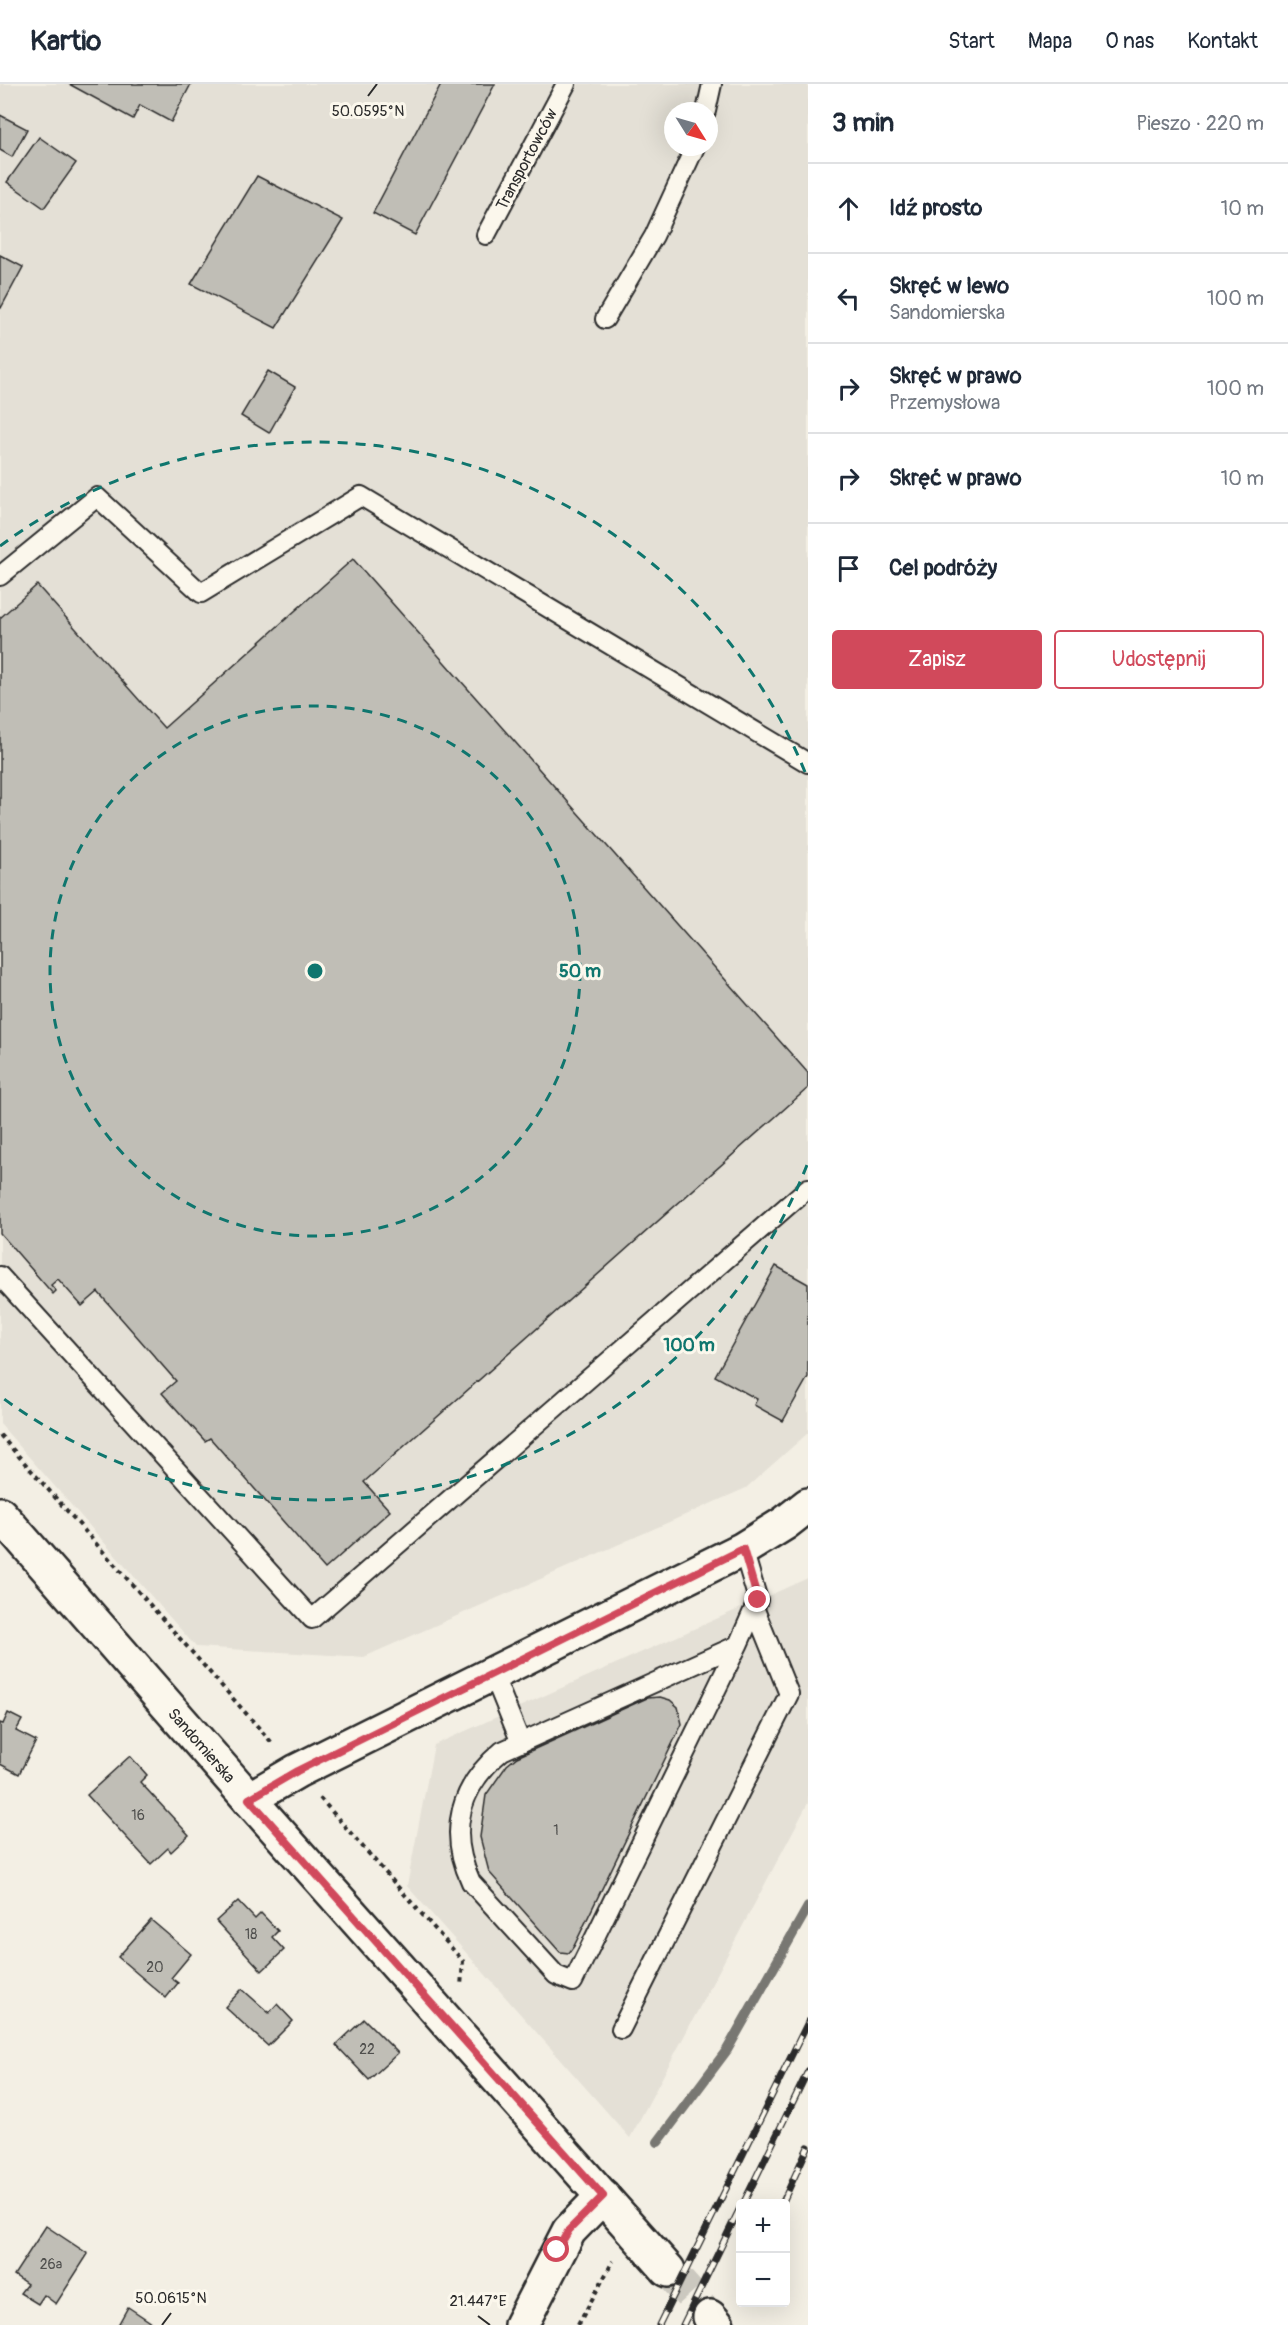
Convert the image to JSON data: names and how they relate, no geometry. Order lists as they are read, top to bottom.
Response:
{
  "streets": {
    "street": ["Sandomierska"],
    "lane": ["Transportowców"]
  },
  "house_numbers": [
    "16",
    "1",
    "18",
    "20",
    "22",
    "26a"
  ],
  "north": "bottom right",
  "page": {
    "header": "Kartio",
    "nav": [
      "Start",
      "Mapa",
      "O nas",
      "Kontakt"
    ],
    "heading": ["3 min", "Pieszo · 220 m"],
    "list": [
      ["Idź prosto", "10 m"],
      ["Skręć w lewo", "Sandomierska", "100 m"],
      ["Skręć w prawo", "Przemysłowa", "100 m"],
      ["Skręć w prawo", "10 m"],
      "Cel podróży"
    ],
    "buttons": ["Zapisz", "Udostępnij"],
    "map_buttons": ["+", "−"]
  },
  "coordinates": ["50.0595°N", "50.0615°N", "21.447°E"],
  "rings": ["50 m", "100 m"]
}
